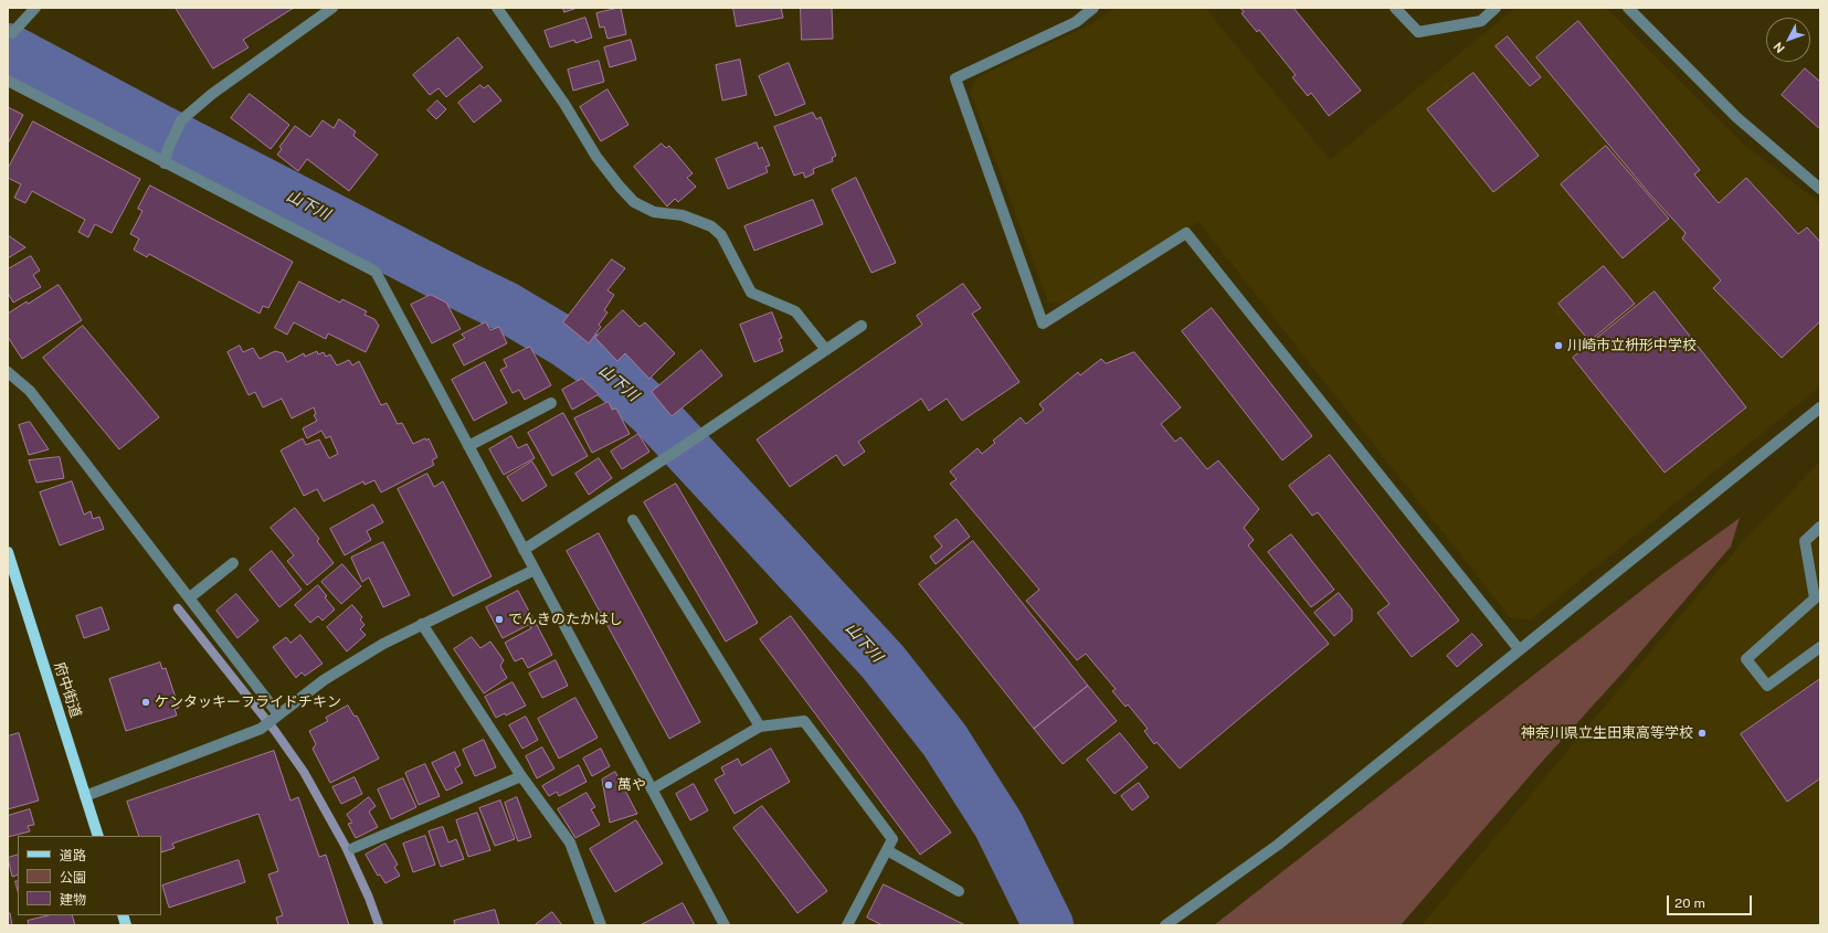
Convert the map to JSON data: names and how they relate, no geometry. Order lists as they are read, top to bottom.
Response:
{
  "streets": {
    "main road": ["府中街道"]
  },
  "water": ["山下川"],
  "places": [
    "川崎市立枡形中学校",
    "でんきのたかはし",
    "ケンタッキーフライドチキン",
    "神奈川県立生田東高等学校",
    "萬や"
  ],
  "legend": ["道路", "公園", "建物"],
  "scale_bar": "20 m",
  "north": "bottom left"
}
